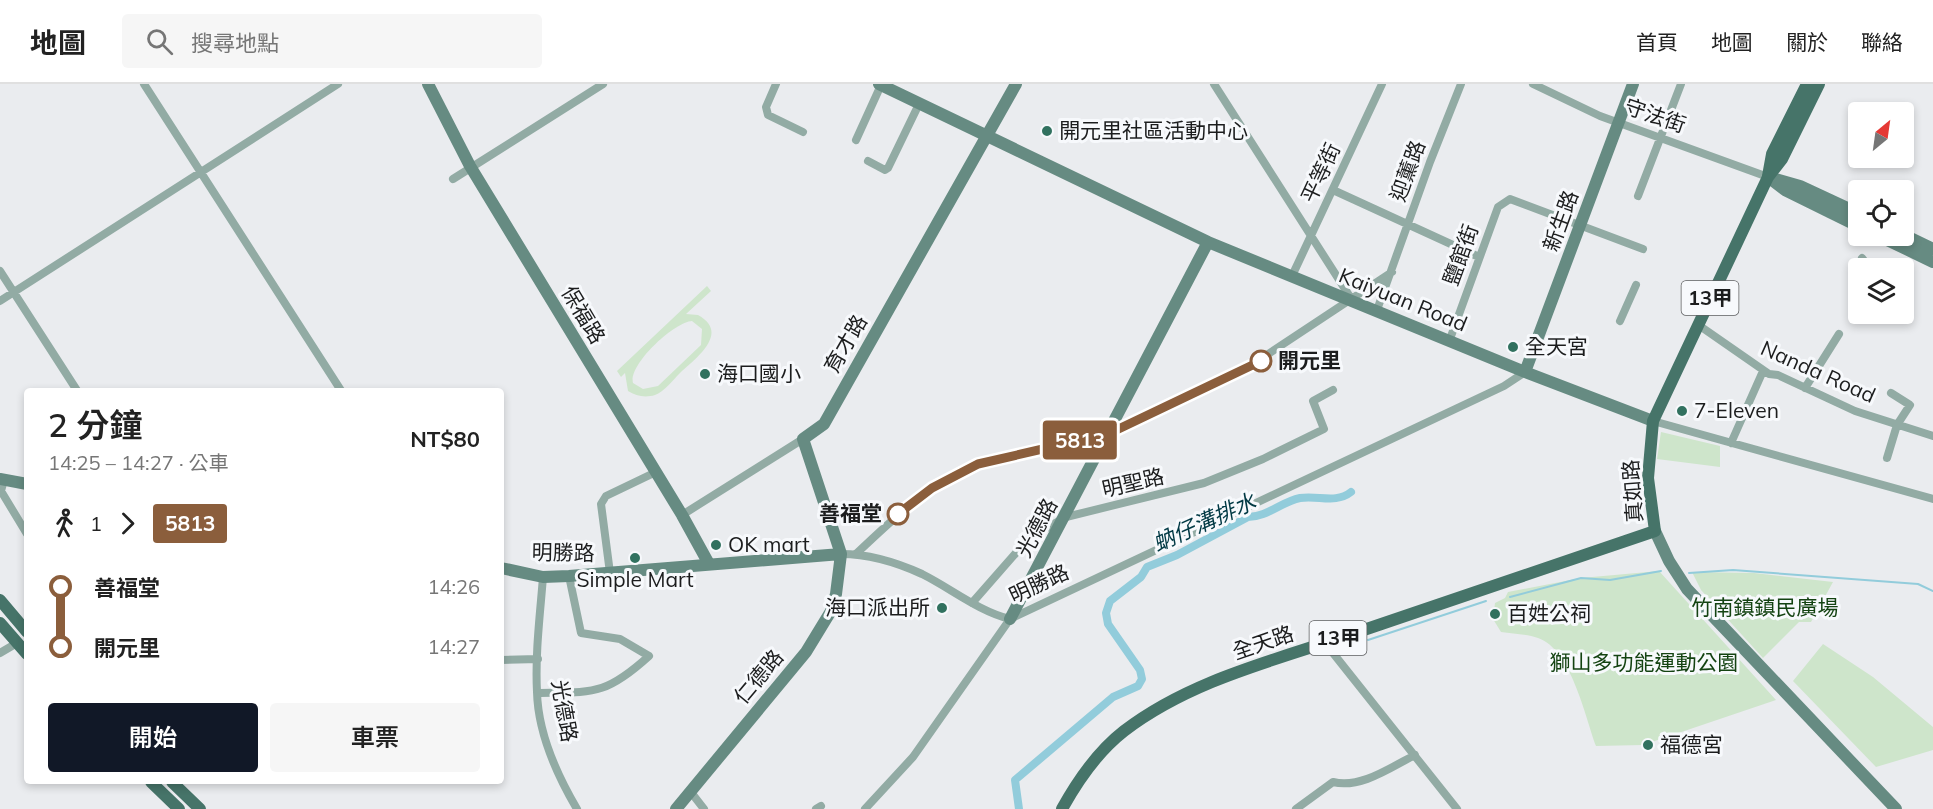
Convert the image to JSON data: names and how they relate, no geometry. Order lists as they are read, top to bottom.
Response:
{
  "streets": {
    "main road": ["13甲", "真如路", "全天路"],
    "street": [
      "守法街",
      "迎薰路",
      "平等街",
      "新生路",
      "鹽館街",
      "Kaiyuan Road",
      "保福路",
      "育才路",
      "Nanda Road",
      "明聖路",
      "光德路",
      "明勝路",
      "仁德路"
    ]
  },
  "crossings": [
    ["守法街", "新生路"],
    ["守法街", "13甲"],
    ["守法街", "真如路"],
    ["迎薰路", "Kaiyuan Road"],
    ["平等街", "Kaiyuan Road"],
    ["新生路", "鹽館街"],
    ["新生路", "Kaiyuan Road"],
    ["新生路", "明勝路"],
    ["鹽館街", "Kaiyuan Road"],
    ["13甲", "真如路"],
    ["Kaiyuan Road", "育才路"],
    ["Kaiyuan Road", "真如路"],
    ["Kaiyuan Road", "光德路"],
    ["Kaiyuan Road", "明勝路"],
    ["保福路", "育才路"],
    ["保福路", "明勝路"],
    ["Nanda Road", "真如路"],
    ["明聖路", "光德路"],
    ["明聖路", "明勝路"],
    ["真如路", "全天路"],
    ["光德路", "明勝路"],
    ["明勝路", "仁德路"]
  ],
  "water": ["蚋仔溝排水"],
  "parks": ["竹南鎮鎮民廣場", "獅山多功能運動公園"],
  "places": [
    "開元里社區活動中心",
    "全天宮",
    "開元里",
    "海口國小",
    "7-Eleven",
    "善福堂",
    "OK mart",
    "Simple Mart",
    "海口派出所",
    "百姓公祠",
    "福德宮"
  ],
  "lines": ["bus line 5813"],
  "north": "top right",
  "page": {
    "header": "地圖",
    "search": "搜尋地點",
    "nav": [
      "首頁",
      "地圖",
      "關於",
      "聯絡"
    ],
    "on_map": "5813",
    "heading": ["2 分鐘", "14:25 – 14:27 · 公車", "NT$80"],
    "legs": ["1", "5813"],
    "list": [
      {
        "name": "善福堂",
        "value": "14:26"
      },
      {
        "name": "開元里",
        "value": "14:27"
      }
    ],
    "buttons": ["開始", "車票"]
  }
}
